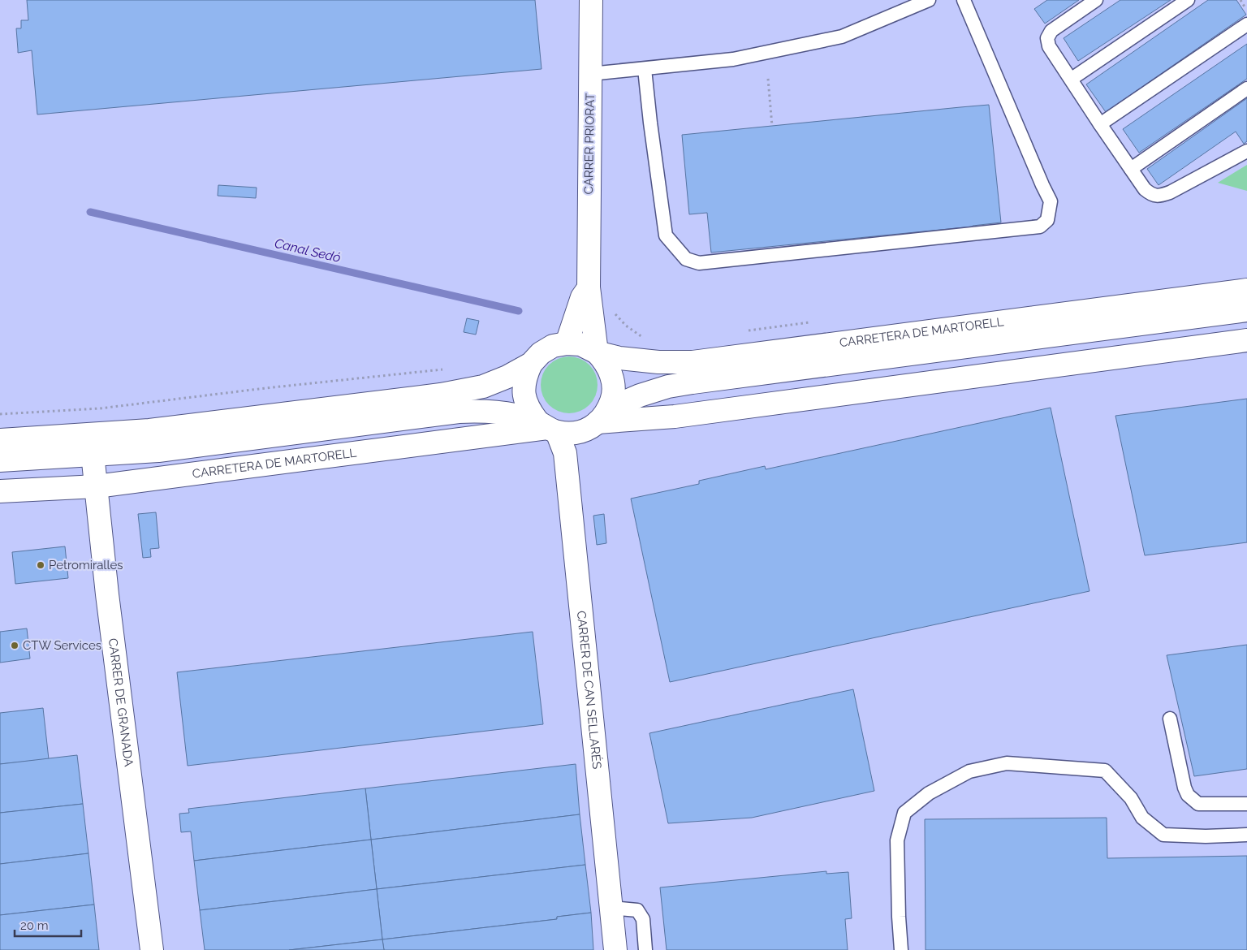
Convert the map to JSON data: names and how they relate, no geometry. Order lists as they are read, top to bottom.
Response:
{
  "streets": {
    "street": [
      "CARRER PRIORAT",
      "CARRETERA DE MARTORELL",
      "CARRER DE CAN SELLARÉS",
      "CARRER DE GRANADA"
    ]
  },
  "crossings": [
    ["CARRER PRIORAT", "CARRETERA DE MARTORELL"],
    ["CARRER PRIORAT", "CARRER DE CAN SELLARÉS"],
    ["CARRETERA DE MARTORELL", "CARRER DE CAN SELLARÉS"],
    ["CARRETERA DE MARTORELL", "CARRER DE GRANADA"]
  ],
  "water": ["Canal Sedó"],
  "places": ["Petromiralles", "CTW Services"],
  "scale_bar": "20 m"
}
